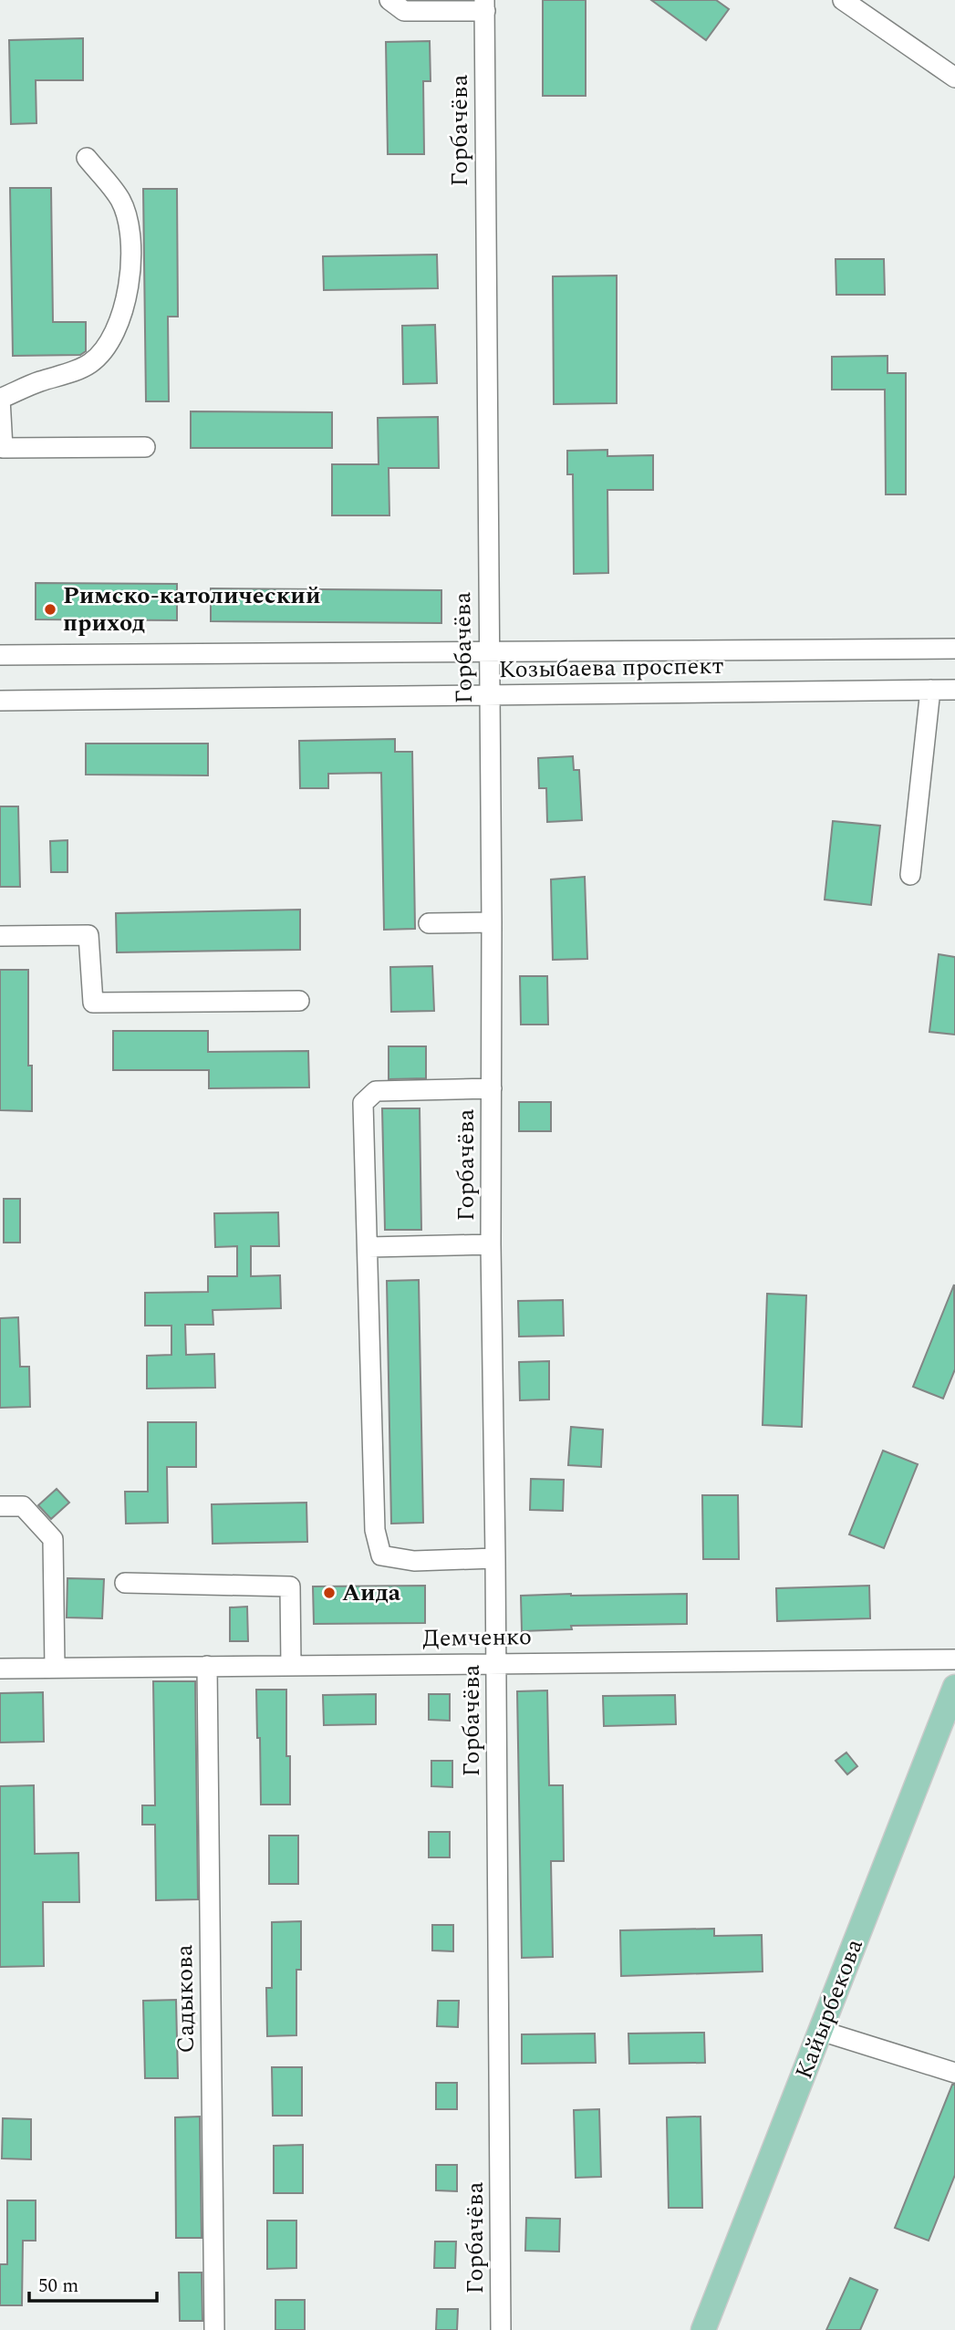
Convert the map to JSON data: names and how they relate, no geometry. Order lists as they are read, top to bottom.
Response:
{
  "streets": {
    "main road": ["Кайырбекова"],
    "street": [
      "Горбачёва",
      "Козыбаева проспект",
      "Демченко",
      "Садыкова"
    ]
  },
  "crossings": [
    ["Горбачёва", "Козыбаева проспект"],
    ["Горбачёва", "Демченко"],
    ["Демченко", "Садыкова"]
  ],
  "places": ["Римско-католический приход", "Аида"],
  "scale_bar": "50 m"
}
